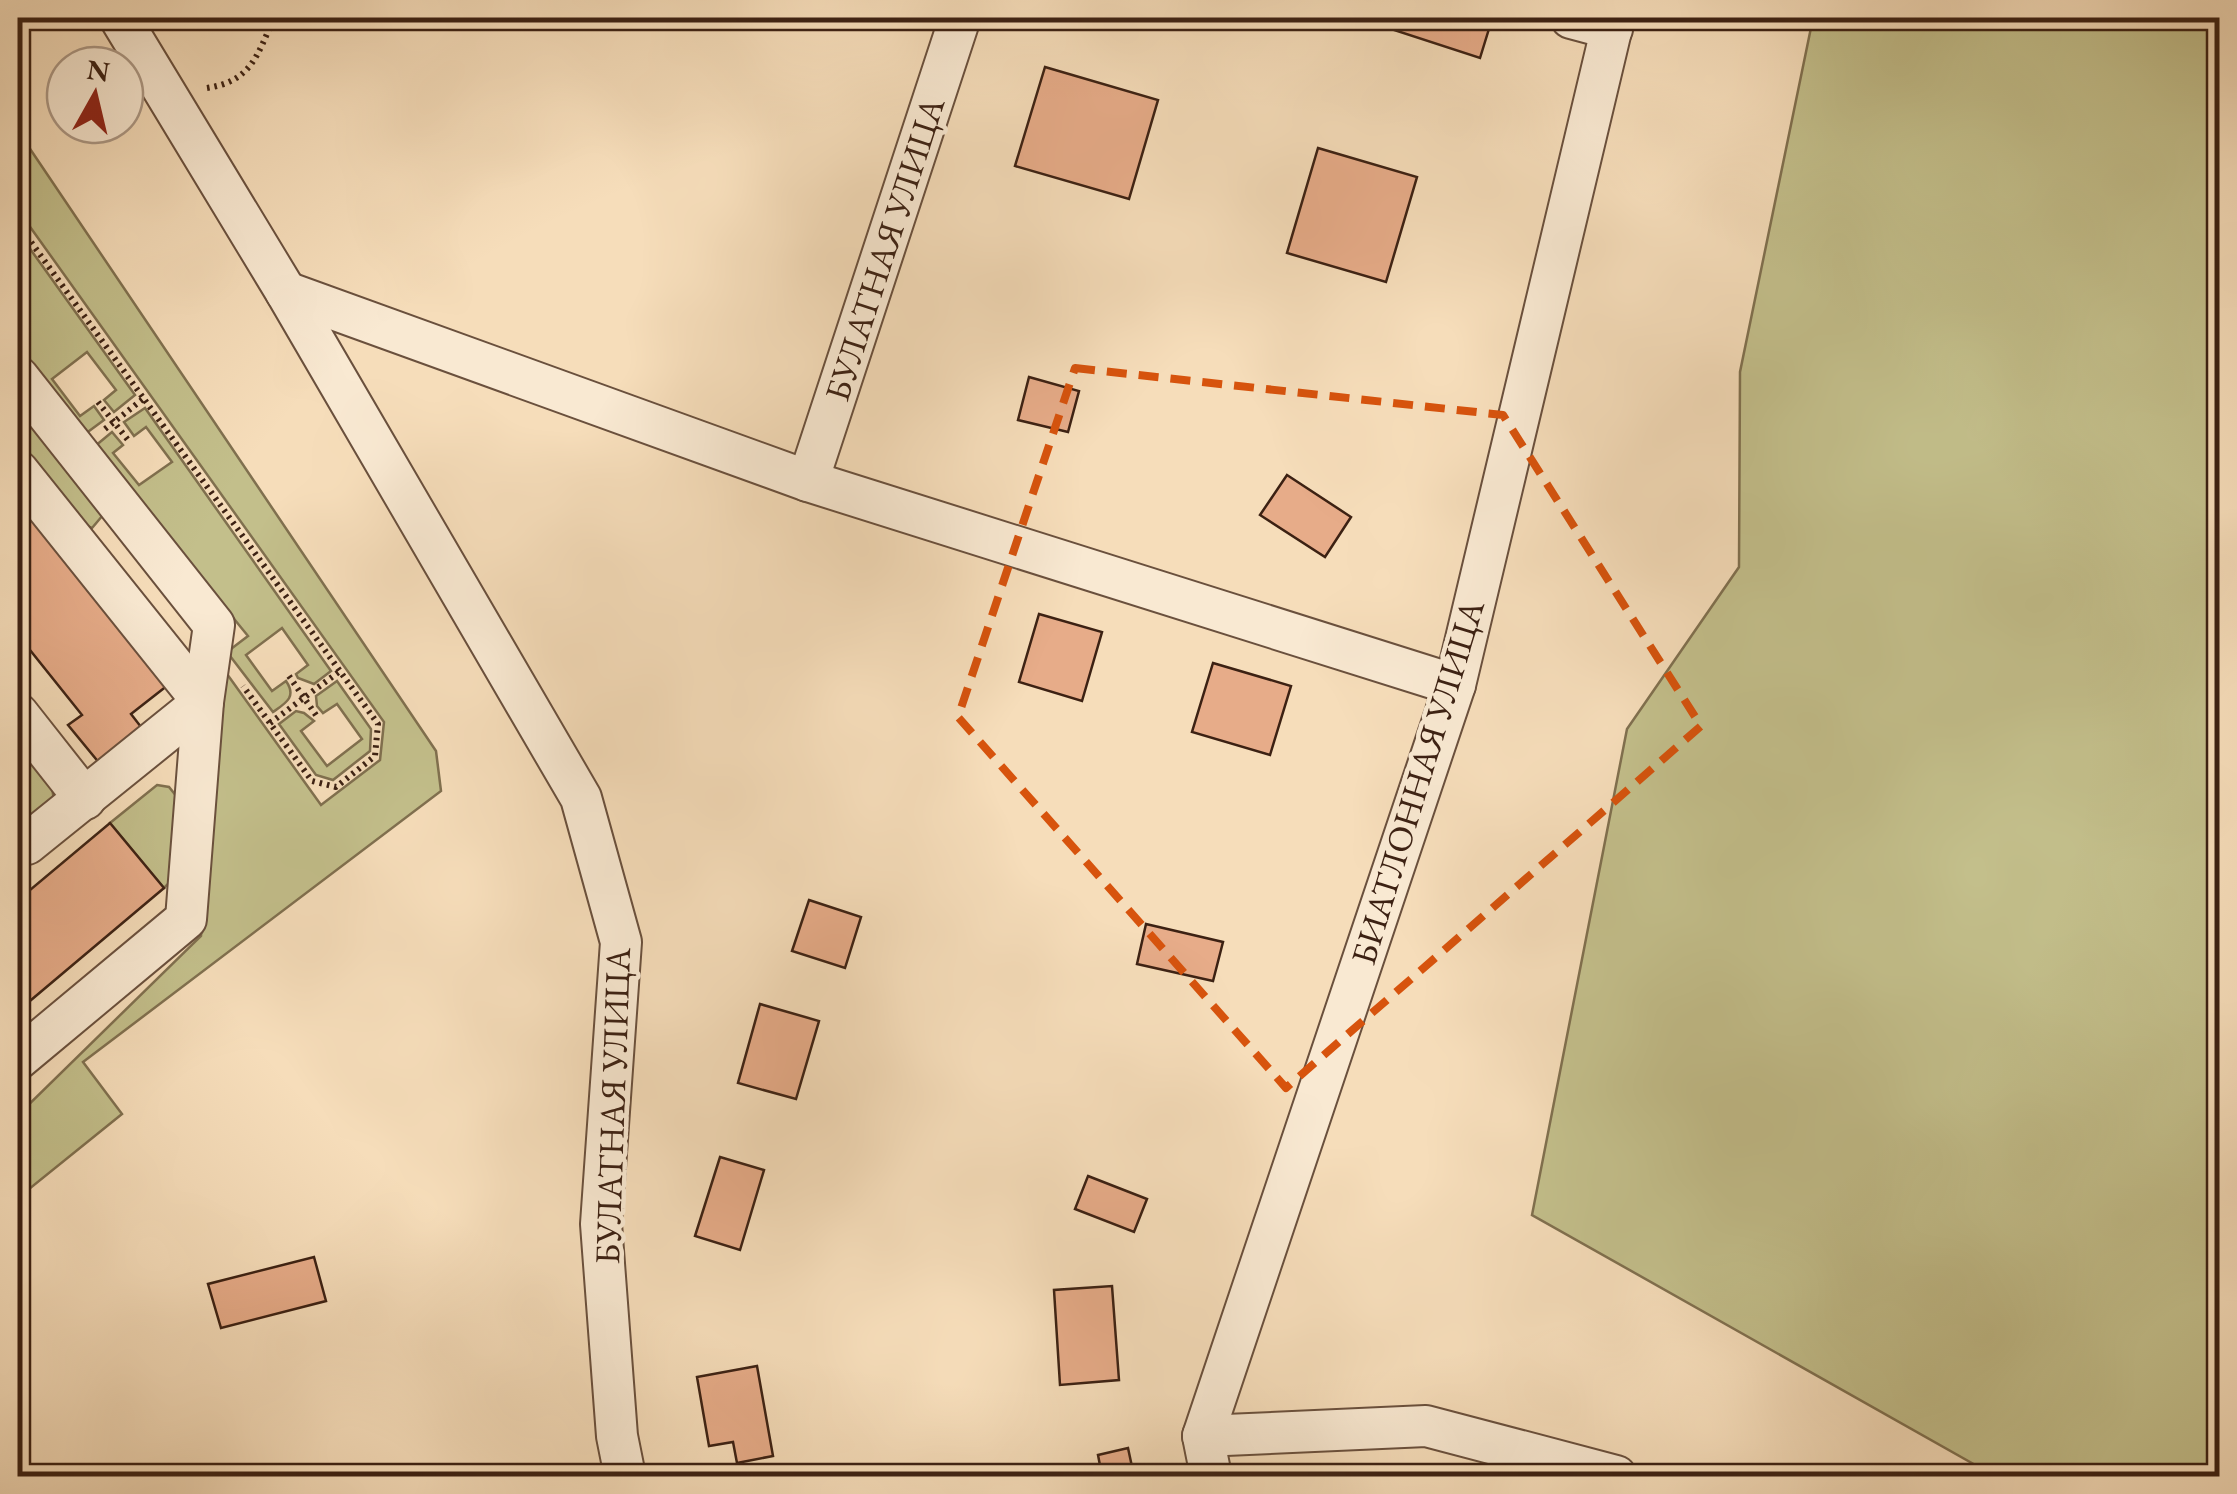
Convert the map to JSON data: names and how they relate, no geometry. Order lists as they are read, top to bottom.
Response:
{
  "streets": {
    "street": ["БУЛАТНАЯ УЛИЦА", "БИАТЛОННАЯ УЛИЦА"]
  },
  "north": "top"
}
